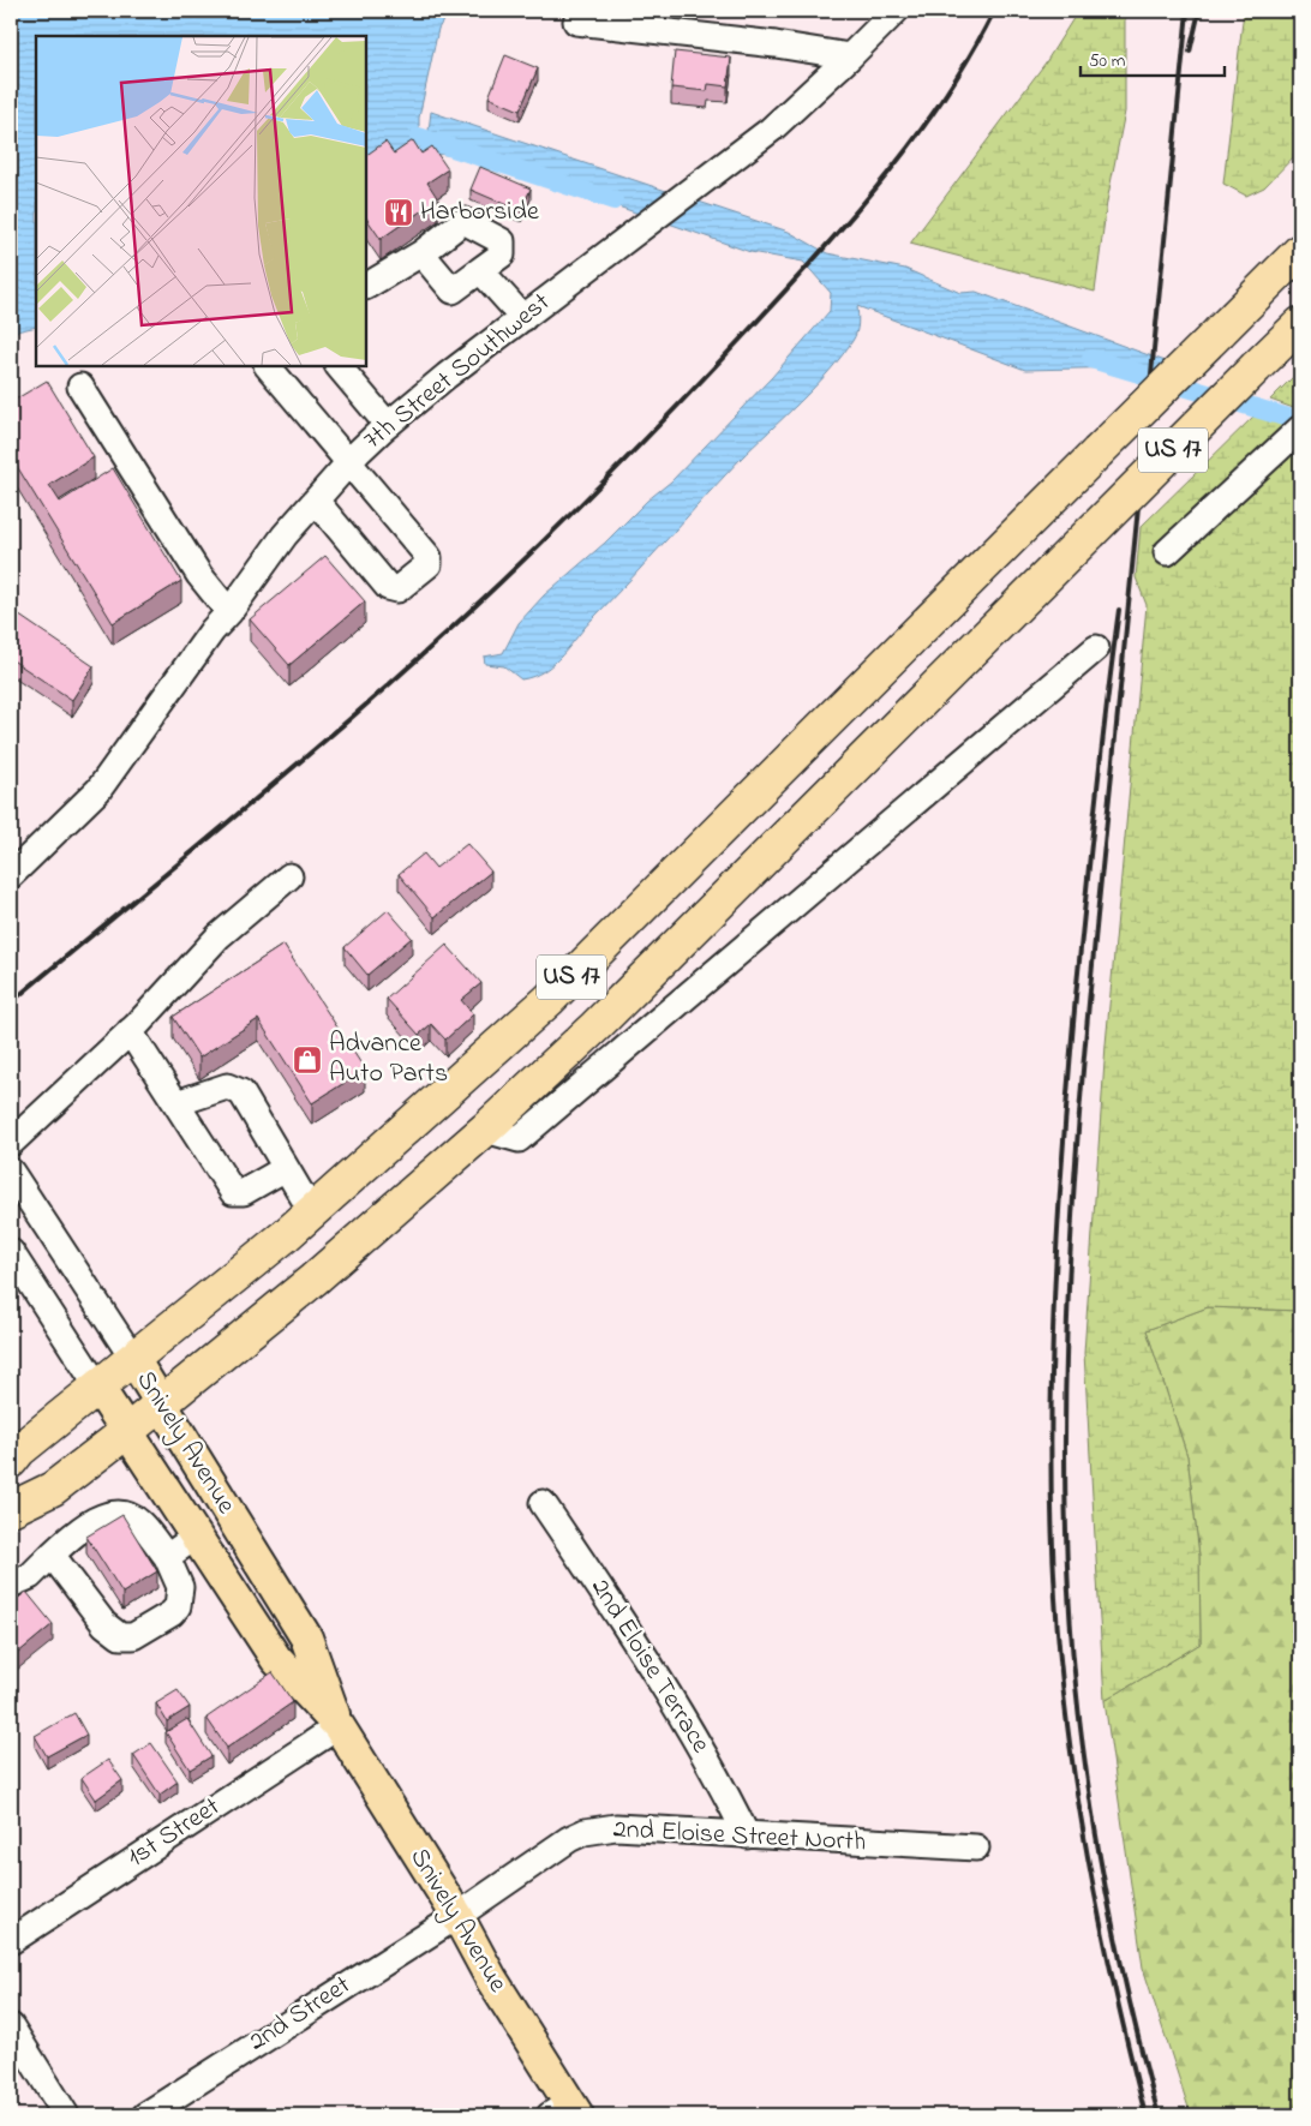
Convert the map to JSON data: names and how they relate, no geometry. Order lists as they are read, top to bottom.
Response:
{
  "streets": {
    "highway": ["US 17"],
    "main road": ["Snively Avenue"],
    "street": [
      "7th Street Southwest",
      "2nd Eloise Terrace",
      "1st Street",
      "2nd Eloise Street North",
      "2nd Street"
    ]
  },
  "crossings": [
    ["US 17", "Snively Avenue"],
    ["Snively Avenue", "1st Street"],
    ["Snively Avenue", "2nd Eloise Street North"],
    ["Snively Avenue", "2nd Street"],
    ["2nd Eloise Terrace", "2nd Eloise Street North"],
    ["2nd Eloise Street North", "2nd Street"]
  ],
  "places": {
    "restaurant": ["Harborside"],
    "shop": ["Advance Auto Parts"]
  },
  "scale_bar": "50 m"
}
